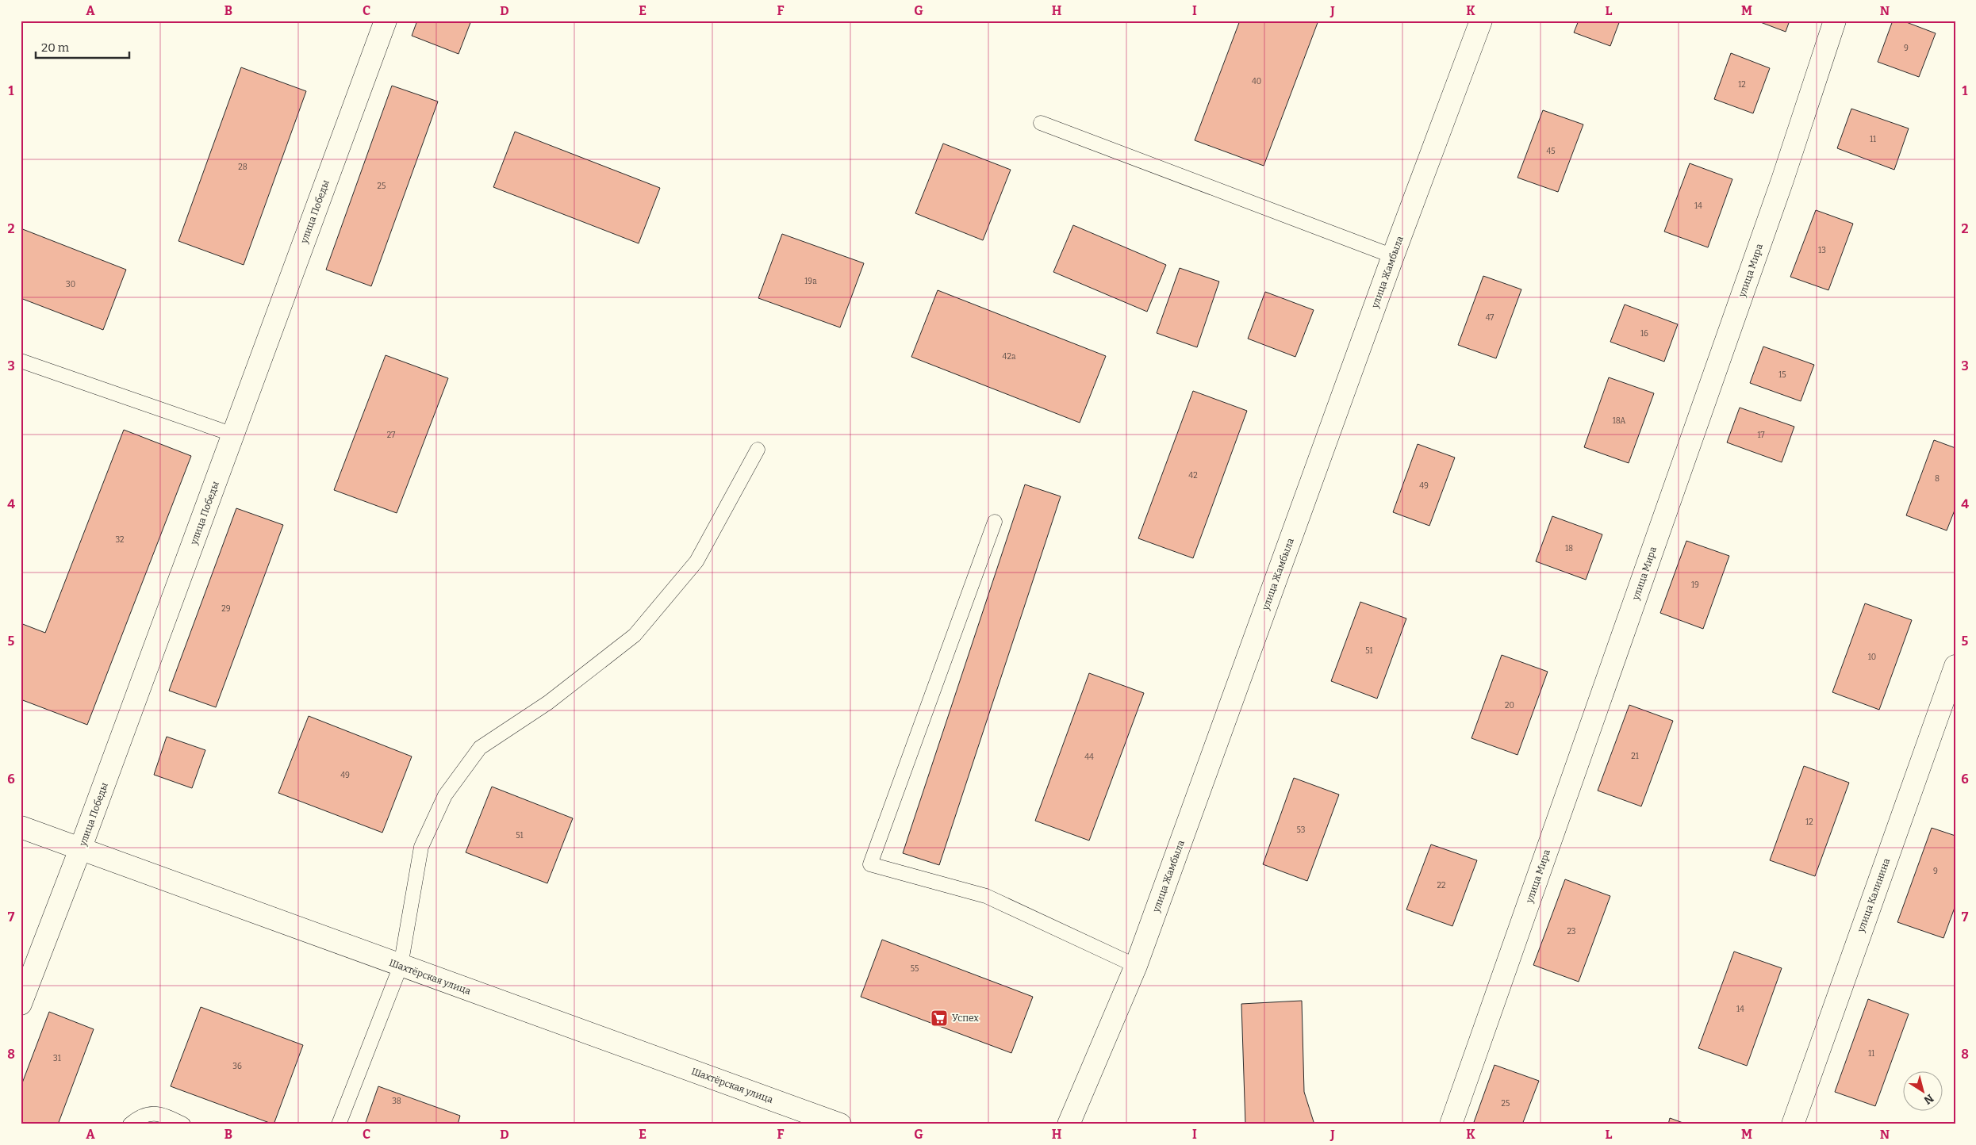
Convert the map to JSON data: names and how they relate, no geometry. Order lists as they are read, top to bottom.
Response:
{
  "streets": {
    "street": [
      "улица Победы",
      "улица Мира",
      "улица Жамбыла",
      "улица Калинина",
      "Шахтёрская улица"
    ]
  },
  "crossings": [
    ["улица Победы", "Шахтёрская улица"]
  ],
  "places": {
    "supermarket": ["Успех"]
  },
  "house_numbers": [
    "9",
    "40",
    "12",
    "11",
    "45",
    "28",
    "25",
    "14",
    "13",
    "19a",
    "30",
    "47",
    "16",
    "42а",
    "15",
    "18А",
    "27",
    "17",
    "42",
    "8",
    "49",
    "32",
    "18",
    "19",
    "29",
    "51",
    "10",
    "20",
    "21",
    "44",
    "49",
    "12",
    "53",
    "51",
    "9",
    "22",
    "23",
    "55",
    "14",
    "11",
    "31",
    "36",
    "38",
    "25"
  ],
  "scale_bar": "20 m",
  "north": "bottom right",
  "grid": {
    "columns": [
      "A",
      "B",
      "C",
      "D",
      "E",
      "F",
      "G",
      "H",
      "I",
      "J",
      "K",
      "L",
      "M",
      "N"
    ],
    "rows": [
      "1",
      "2",
      "3",
      "4",
      "5",
      "6",
      "7",
      "8"
    ]
  }
}
